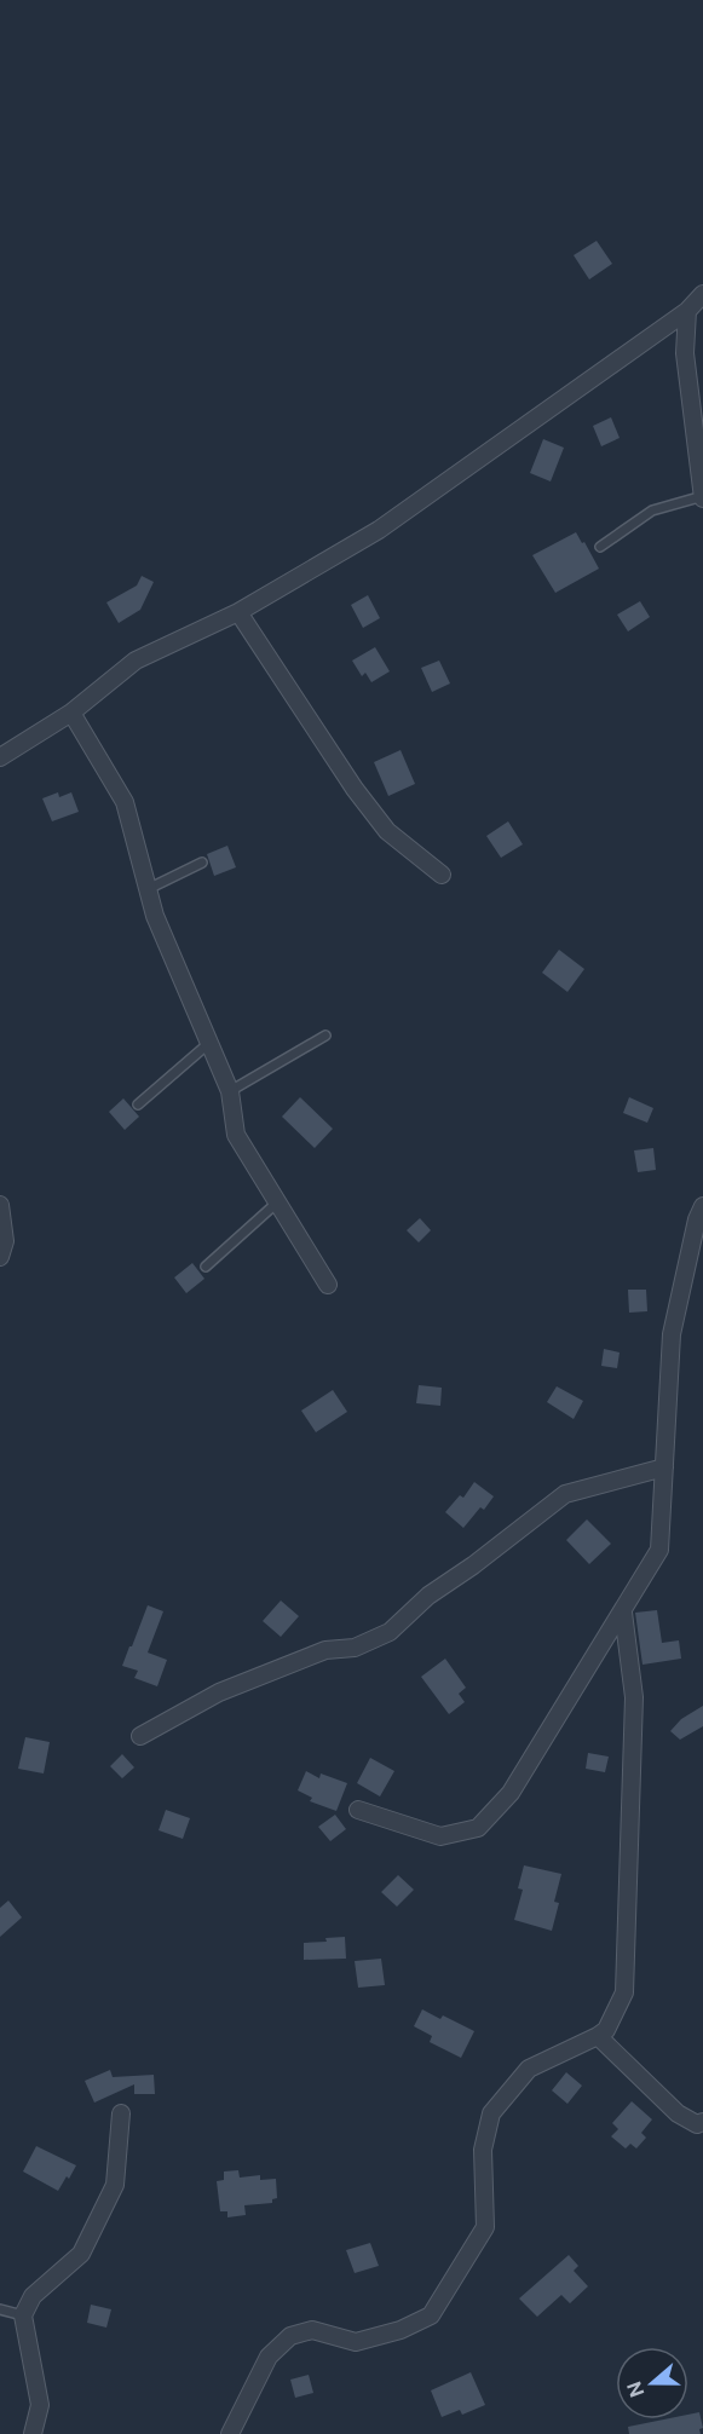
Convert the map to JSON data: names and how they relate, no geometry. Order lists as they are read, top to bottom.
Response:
{
  "north": "left"
}
